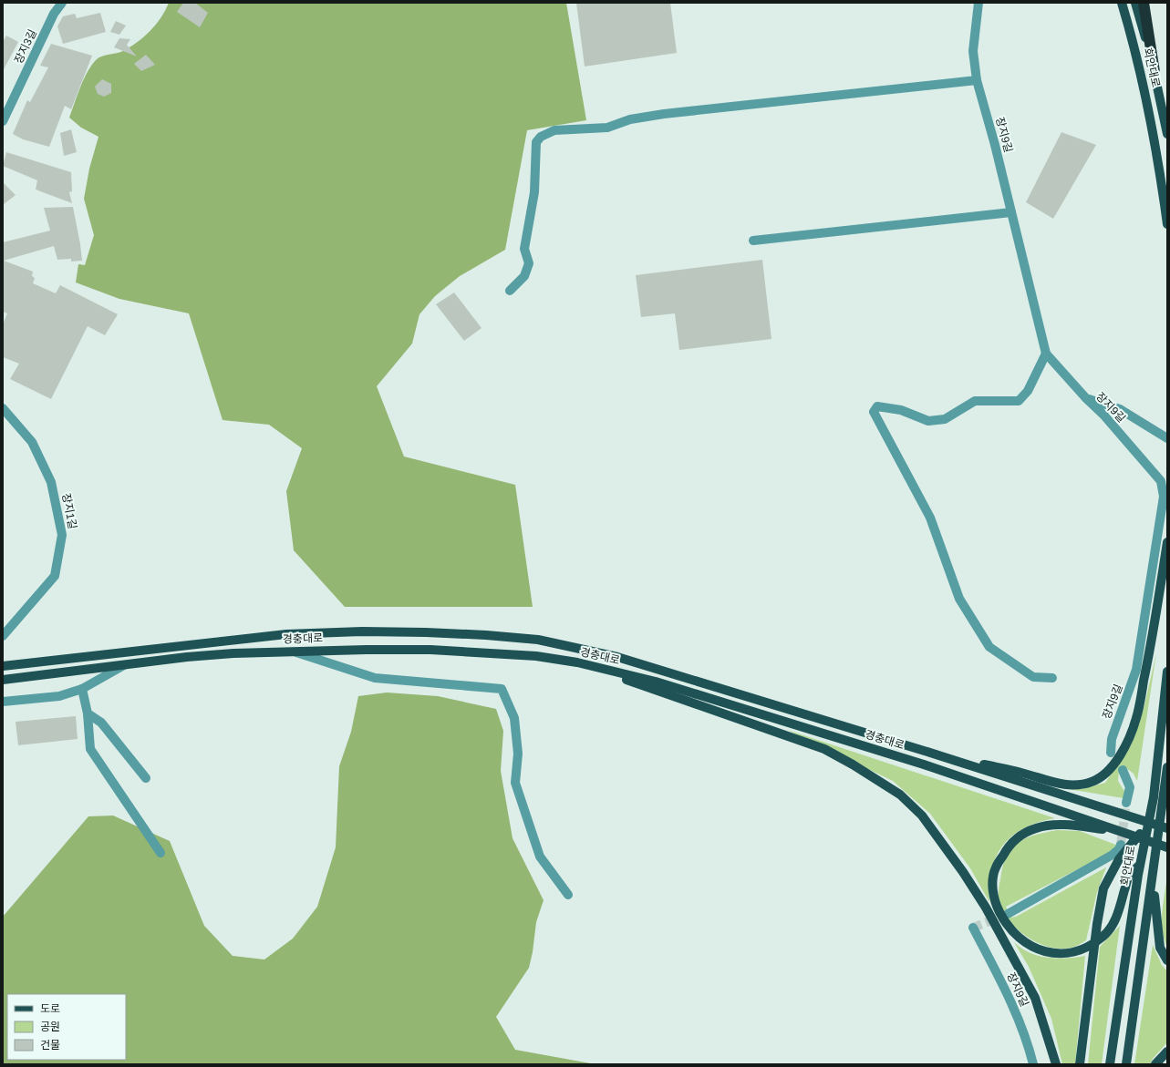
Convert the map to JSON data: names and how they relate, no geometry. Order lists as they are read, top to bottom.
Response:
{
  "streets": {
    "main road": ["회안대로", "경충대로"],
    "street": ["장지3길", "장지9길", "장지1길"]
  },
  "legend": ["도로", "공원", "건물"]
}
